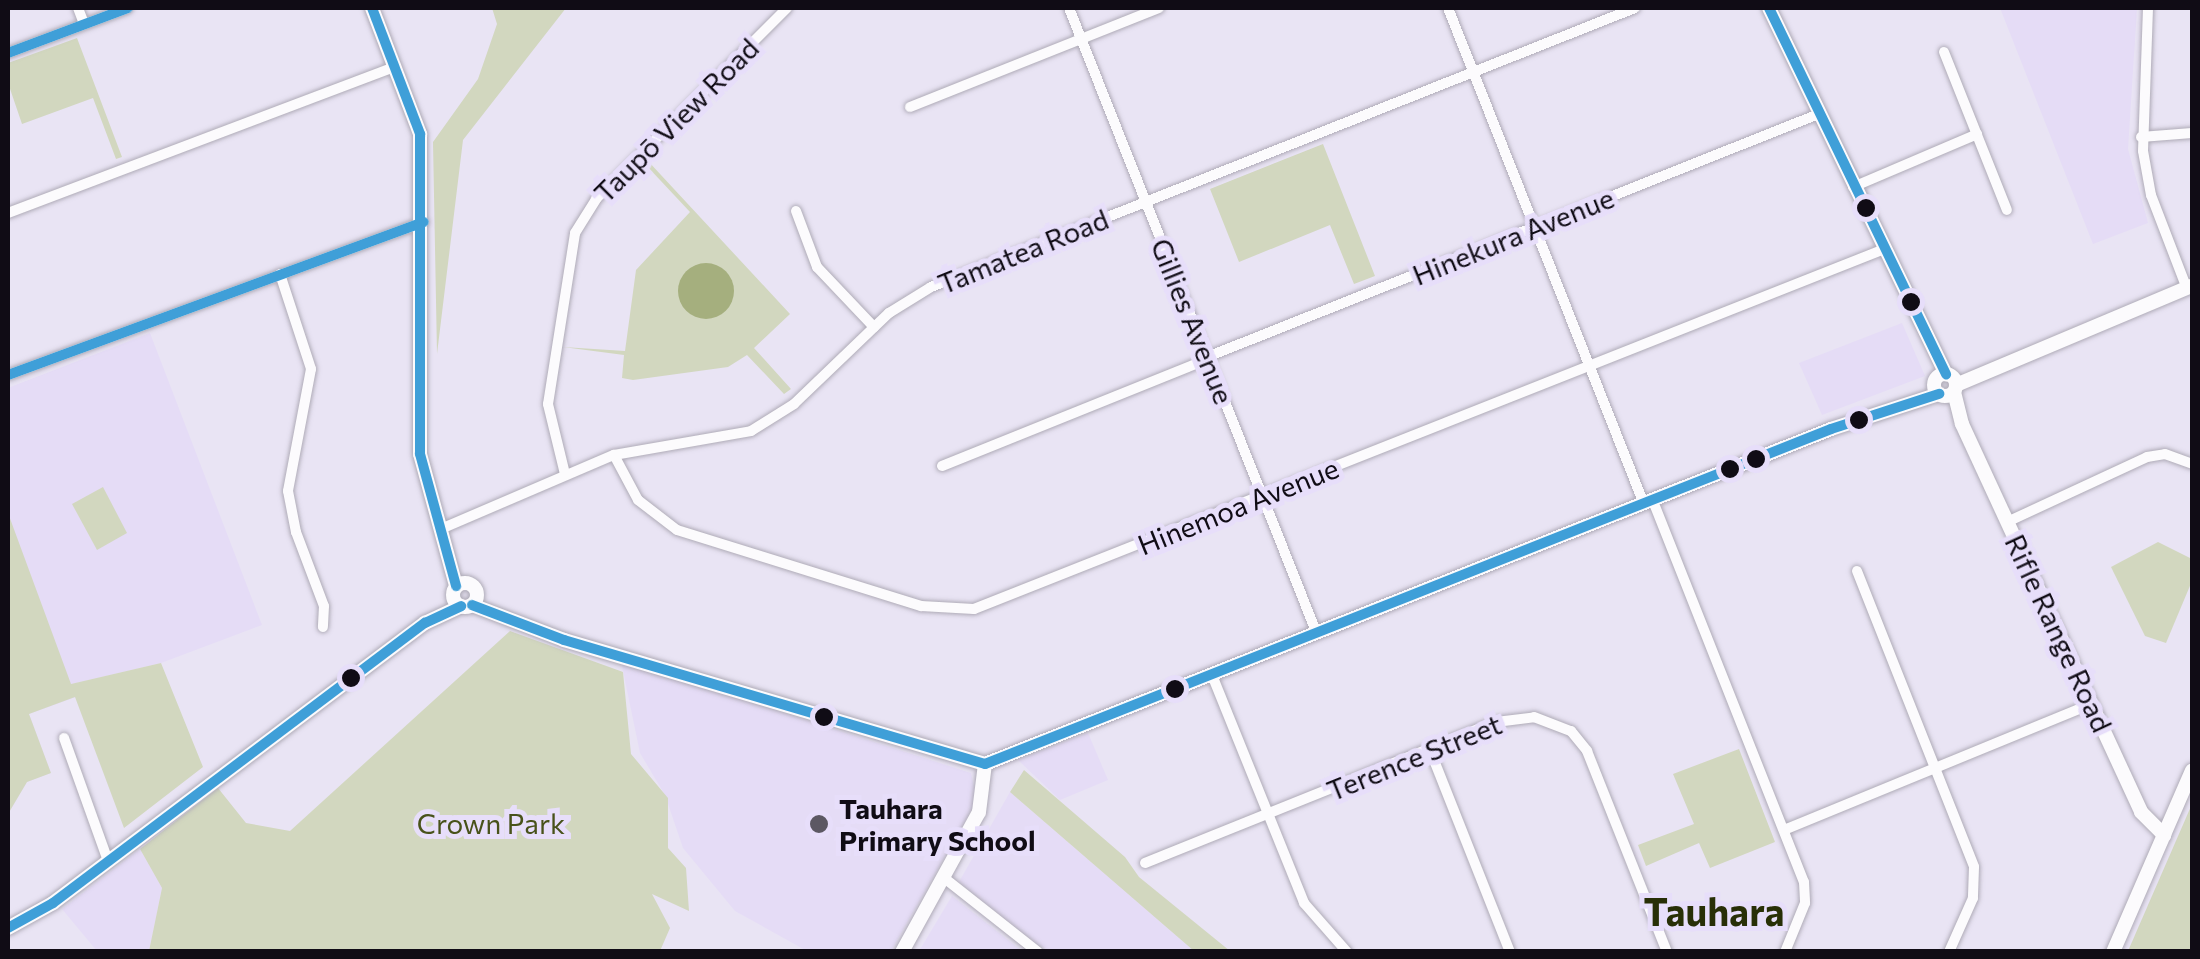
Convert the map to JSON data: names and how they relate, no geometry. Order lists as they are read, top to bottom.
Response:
{
  "streets": {
    "street": [
      "Taupō View Road",
      "Hinekura Avenue",
      "Tamatea Road",
      "Gillies Avenue",
      "Hinemoa Avenue",
      "Rifle Range Road",
      "Terence Street"
    ]
  },
  "crossings": [
    ["Taupō View Road", "Tamatea Road"],
    ["Hinekura Avenue", "Gillies Avenue"],
    ["Hinekura Avenue", "Rifle Range Road"],
    ["Tamatea Road", "Gillies Avenue"],
    ["Tamatea Road", "Hinemoa Avenue"],
    ["Gillies Avenue", "Hinemoa Avenue"],
    ["Hinemoa Avenue", "Rifle Range Road"]
  ],
  "districts": ["Tauhara"],
  "parks": ["Crown Park"],
  "places": ["Tauhara Primary School"]
}
